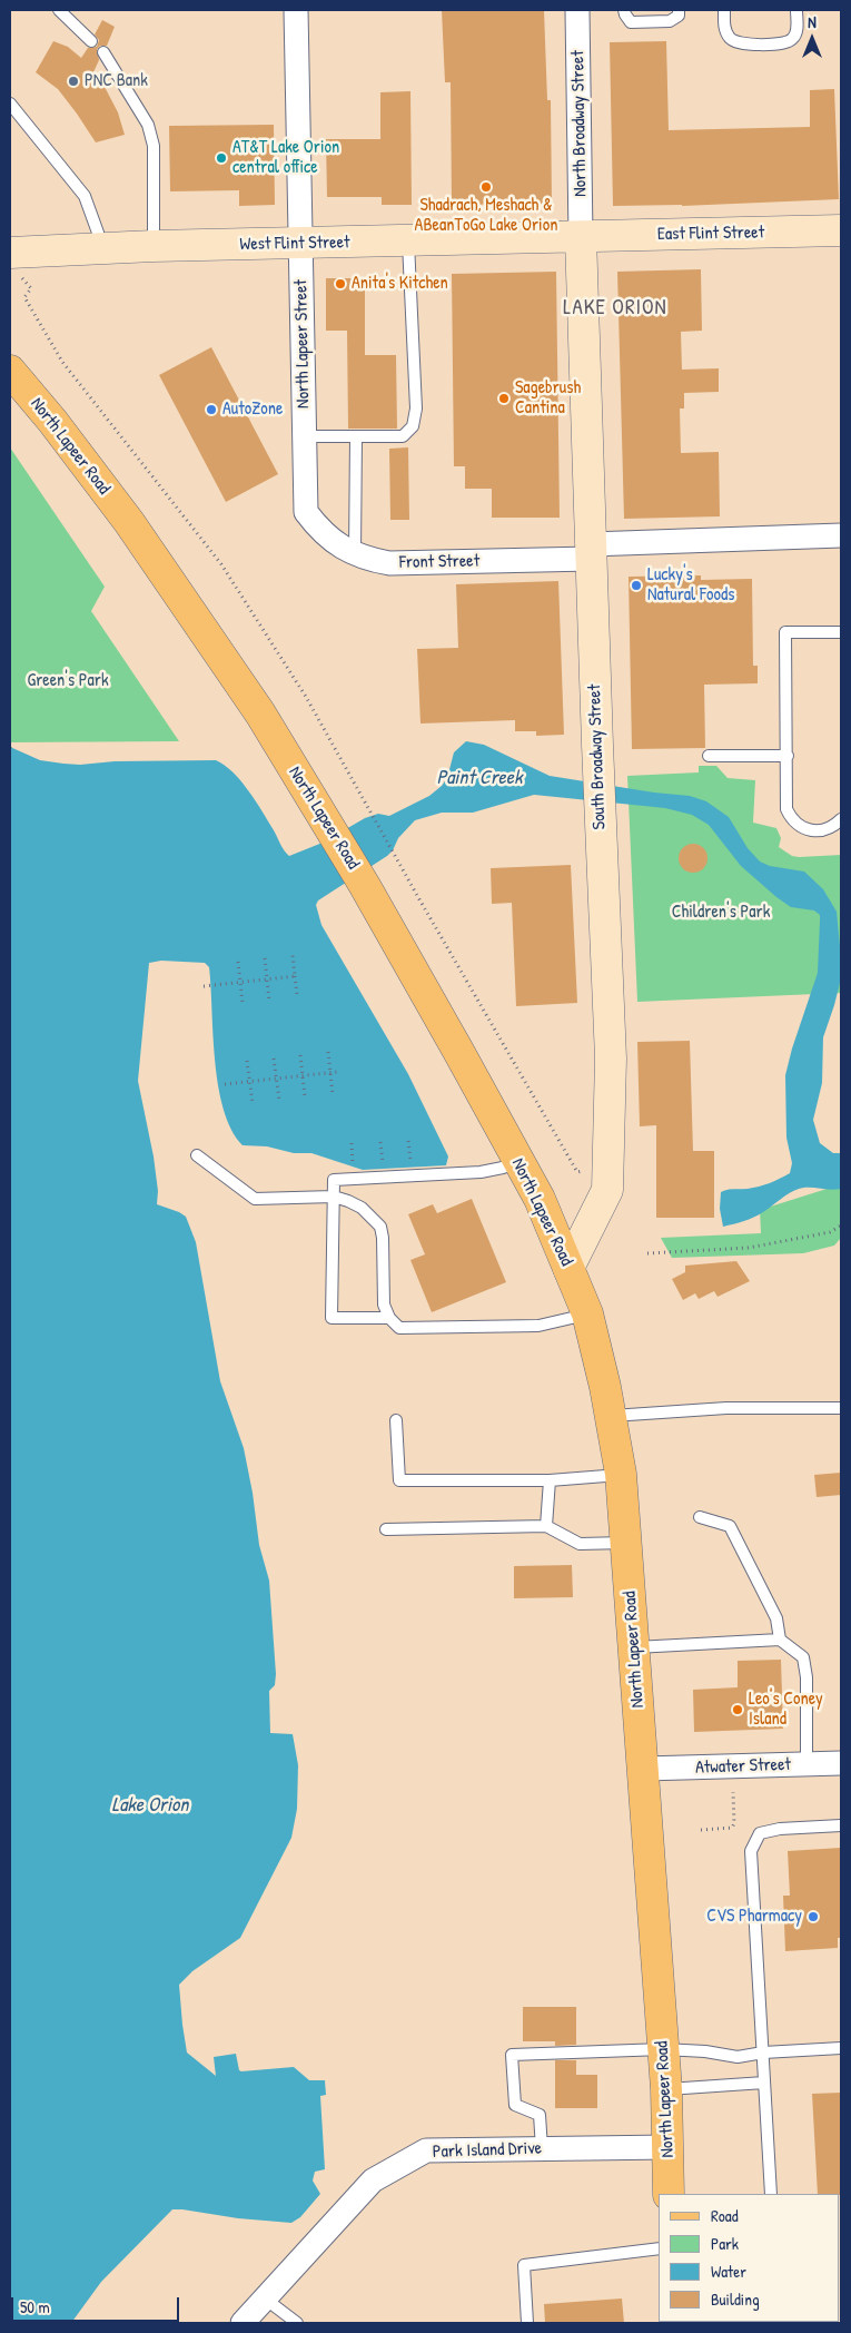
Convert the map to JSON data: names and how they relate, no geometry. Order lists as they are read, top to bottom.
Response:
{
  "streets": {
    "main road": ["North Lapeer Road"],
    "street": [
      "North Broadway Street",
      "East Flint Street",
      "West Flint Street",
      "North Lapeer Street",
      "Front Street",
      "South Broadway Street",
      "Atwater Street",
      "Park Island Drive"
    ]
  },
  "crossings": [
    ["North Broadway Street", "East Flint Street"],
    ["North Broadway Street", "West Flint Street"],
    ["North Broadway Street", "South Broadway Street"],
    ["East Flint Street", "West Flint Street"],
    ["East Flint Street", "South Broadway Street"],
    ["West Flint Street", "North Lapeer Street"],
    ["West Flint Street", "South Broadway Street"],
    ["North Lapeer Street", "Front Street"],
    ["North Lapeer Road", "South Broadway Street"],
    ["North Lapeer Road", "Atwater Street"],
    ["North Lapeer Road", "Park Island Drive"],
    ["Front Street", "South Broadway Street"]
  ],
  "districts": ["LAKE ORION"],
  "water": ["Paint Creek", "Lake Orion"],
  "parks": ["Green's Park", "Children's Park"],
  "places": [
    "PNC Bank",
    "AT&T Lake Orion central office",
    "Shadrach, Meshach & ABeanToGo Lake Orion",
    "Anita's Kitchen",
    "Sagebrush Cantina",
    "AutoZone",
    "Lucky's Natural Foods",
    "Leo's Coney Island",
    "CVS Pharmacy"
  ],
  "legend": [
    "Road",
    "Park",
    "Water",
    "Building"
  ],
  "scale_bar": "50 m",
  "north": "top"
}
